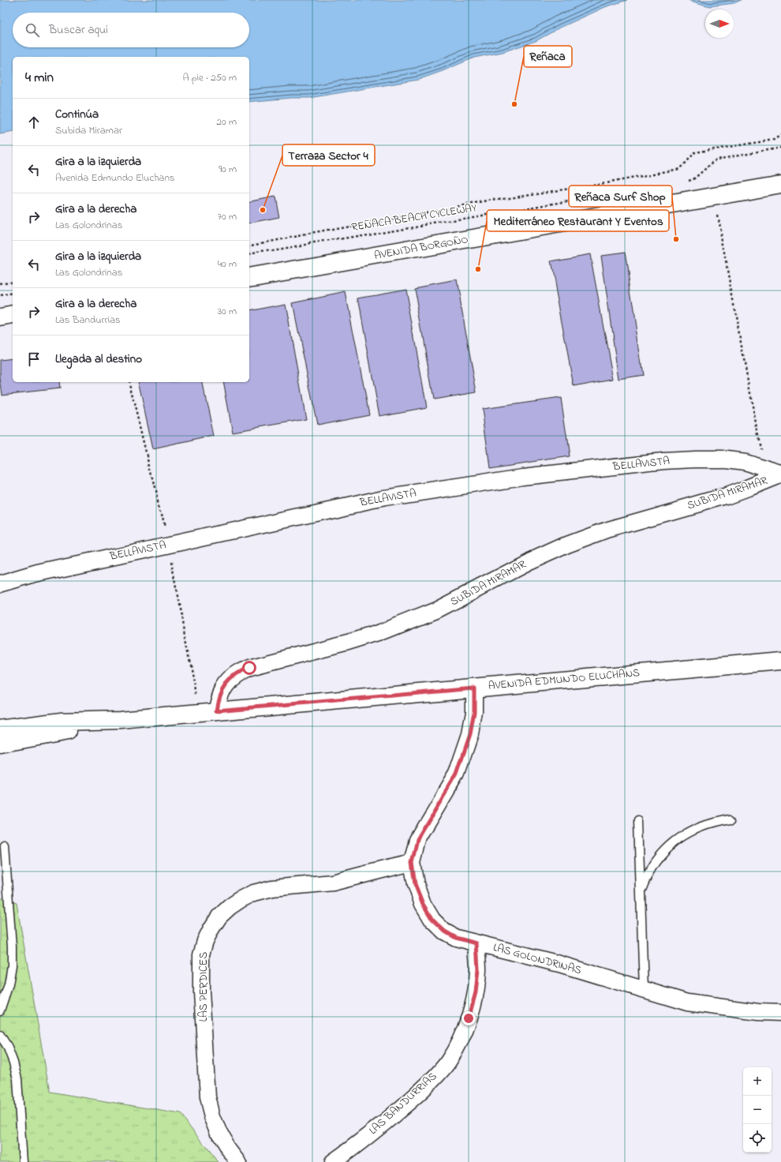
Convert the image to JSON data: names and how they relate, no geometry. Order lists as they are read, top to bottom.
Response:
{
  "streets": {
    "main road": ["AVENIDA BORGOÑO", "AVENIDA EDMUNDO ELUCHANS"],
    "street": [
      "BELLAVISTA",
      "SUBIDA MIRAMAR",
      "LAS GOLONDRINAS",
      "LAS PERDICES",
      "LAS BANDURRIAS"
    ],
    "path": ["REÑACA BEACH CYCLEWAY"]
  },
  "crossings": [
    ["BELLAVISTA", "SUBIDA MIRAMAR"],
    ["SUBIDA MIRAMAR", "AVENIDA EDMUNDO ELUCHANS"],
    ["AVENIDA EDMUNDO ELUCHANS", "LAS GOLONDRINAS"],
    ["LAS GOLONDRINAS", "LAS PERDICES"],
    ["LAS GOLONDRINAS", "LAS BANDURRIAS"]
  ],
  "places": [
    "Reñaca",
    "Terraza Sector 4",
    "Reñaca Surf Shop",
    "Mediterráneo Restaurant Y Eventos"
  ],
  "north": "right",
  "page": {
    "search": "Buscar aquí",
    "heading": ["4 min", "A pie · 250 m"],
    "list": [
      ["Continúa", "Subida Miramar", "20 m"],
      ["Gira a la izquierda", "Avenida Edmundo Eluchans", "90 m"],
      ["Gira a la derecha", "Las Golondrinas", "70 m"],
      ["Gira a la izquierda", "Las Golondrinas", "40 m"],
      ["Gira a la derecha", "Las Bandurrias", "30 m"],
      "Llegada al destino"
    ],
    "map_buttons": ["+", "−"]
  }
}
